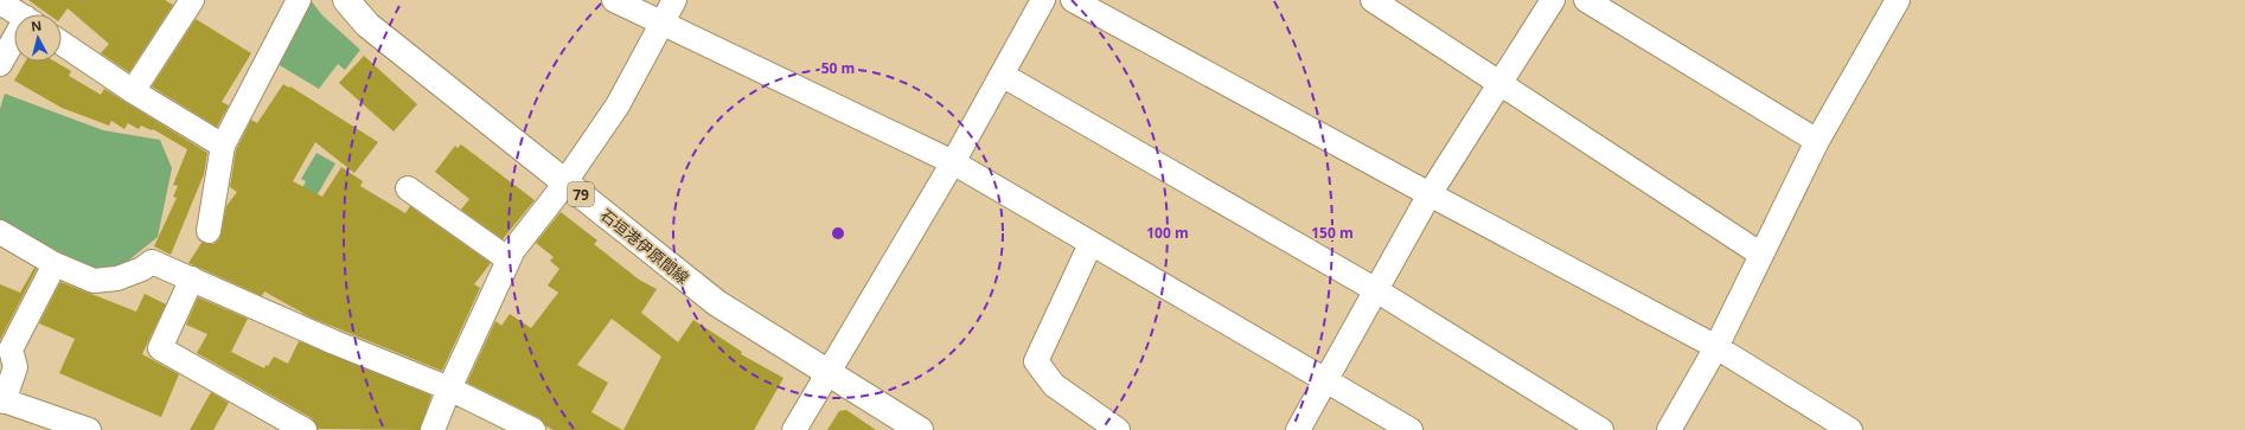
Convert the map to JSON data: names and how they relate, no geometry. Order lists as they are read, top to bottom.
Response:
{
  "streets": {
    "main road": ["79", "石垣港伊原間線"]
  },
  "north": "top",
  "rings": ["50 m", "100 m", "150 m"]
}
